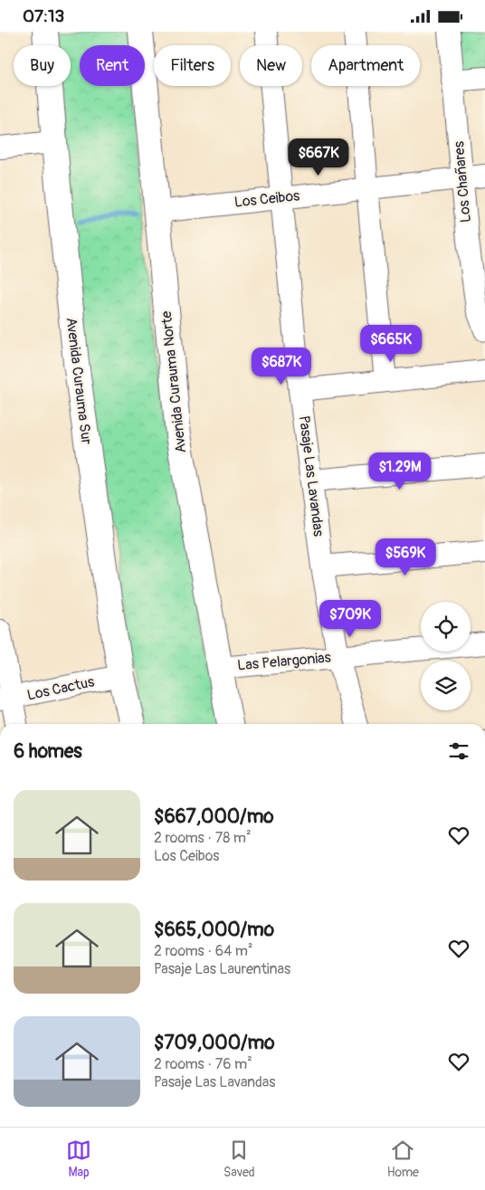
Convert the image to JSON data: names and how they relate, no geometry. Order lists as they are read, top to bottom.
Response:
{
  "streets": {
    "street": [
      "Los Chañares",
      "Los Ceibos",
      "Avenida Curauma Sur",
      "Avenida Curauma Norte",
      "Pasaje Las Lavandas",
      "Las Pelargonias",
      "Los Cactus"
    ]
  },
  "crossings": [
    ["Los Chañares", "Los Ceibos"],
    ["Los Ceibos", "Avenida Curauma Norte"],
    ["Los Ceibos", "Pasaje Las Lavandas"],
    ["Avenida Curauma Sur", "Los Cactus"],
    ["Avenida Curauma Norte", "Las Pelargonias"],
    ["Pasaje Las Lavandas", "Las Pelargonias"]
  ],
  "page": {
    "status": "07:13",
    "chip": [
      "Buy",
      "Rent",
      "Filters",
      "New",
      "Apartment"
    ],
    "price": [
      "$667K",
      "$665K",
      "$687K",
      "$1.29M",
      "$569K",
      "$709K"
    ],
    "heading": "6 homes",
    "list": [
      {
        "name": "$667,000/mo",
        "note": "2 rooms · 78 m² · Los Ceibos"
      },
      {
        "name": "$665,000/mo",
        "note": "2 rooms · 64 m² · Pasaje Las Laurentinas"
      },
      {
        "name": "$709,000/mo",
        "note": "2 rooms · 76 m² · Pasaje Las Lavandas"
      }
    ],
    "tabs": ["Map", "Saved", "Home"]
  }
}
